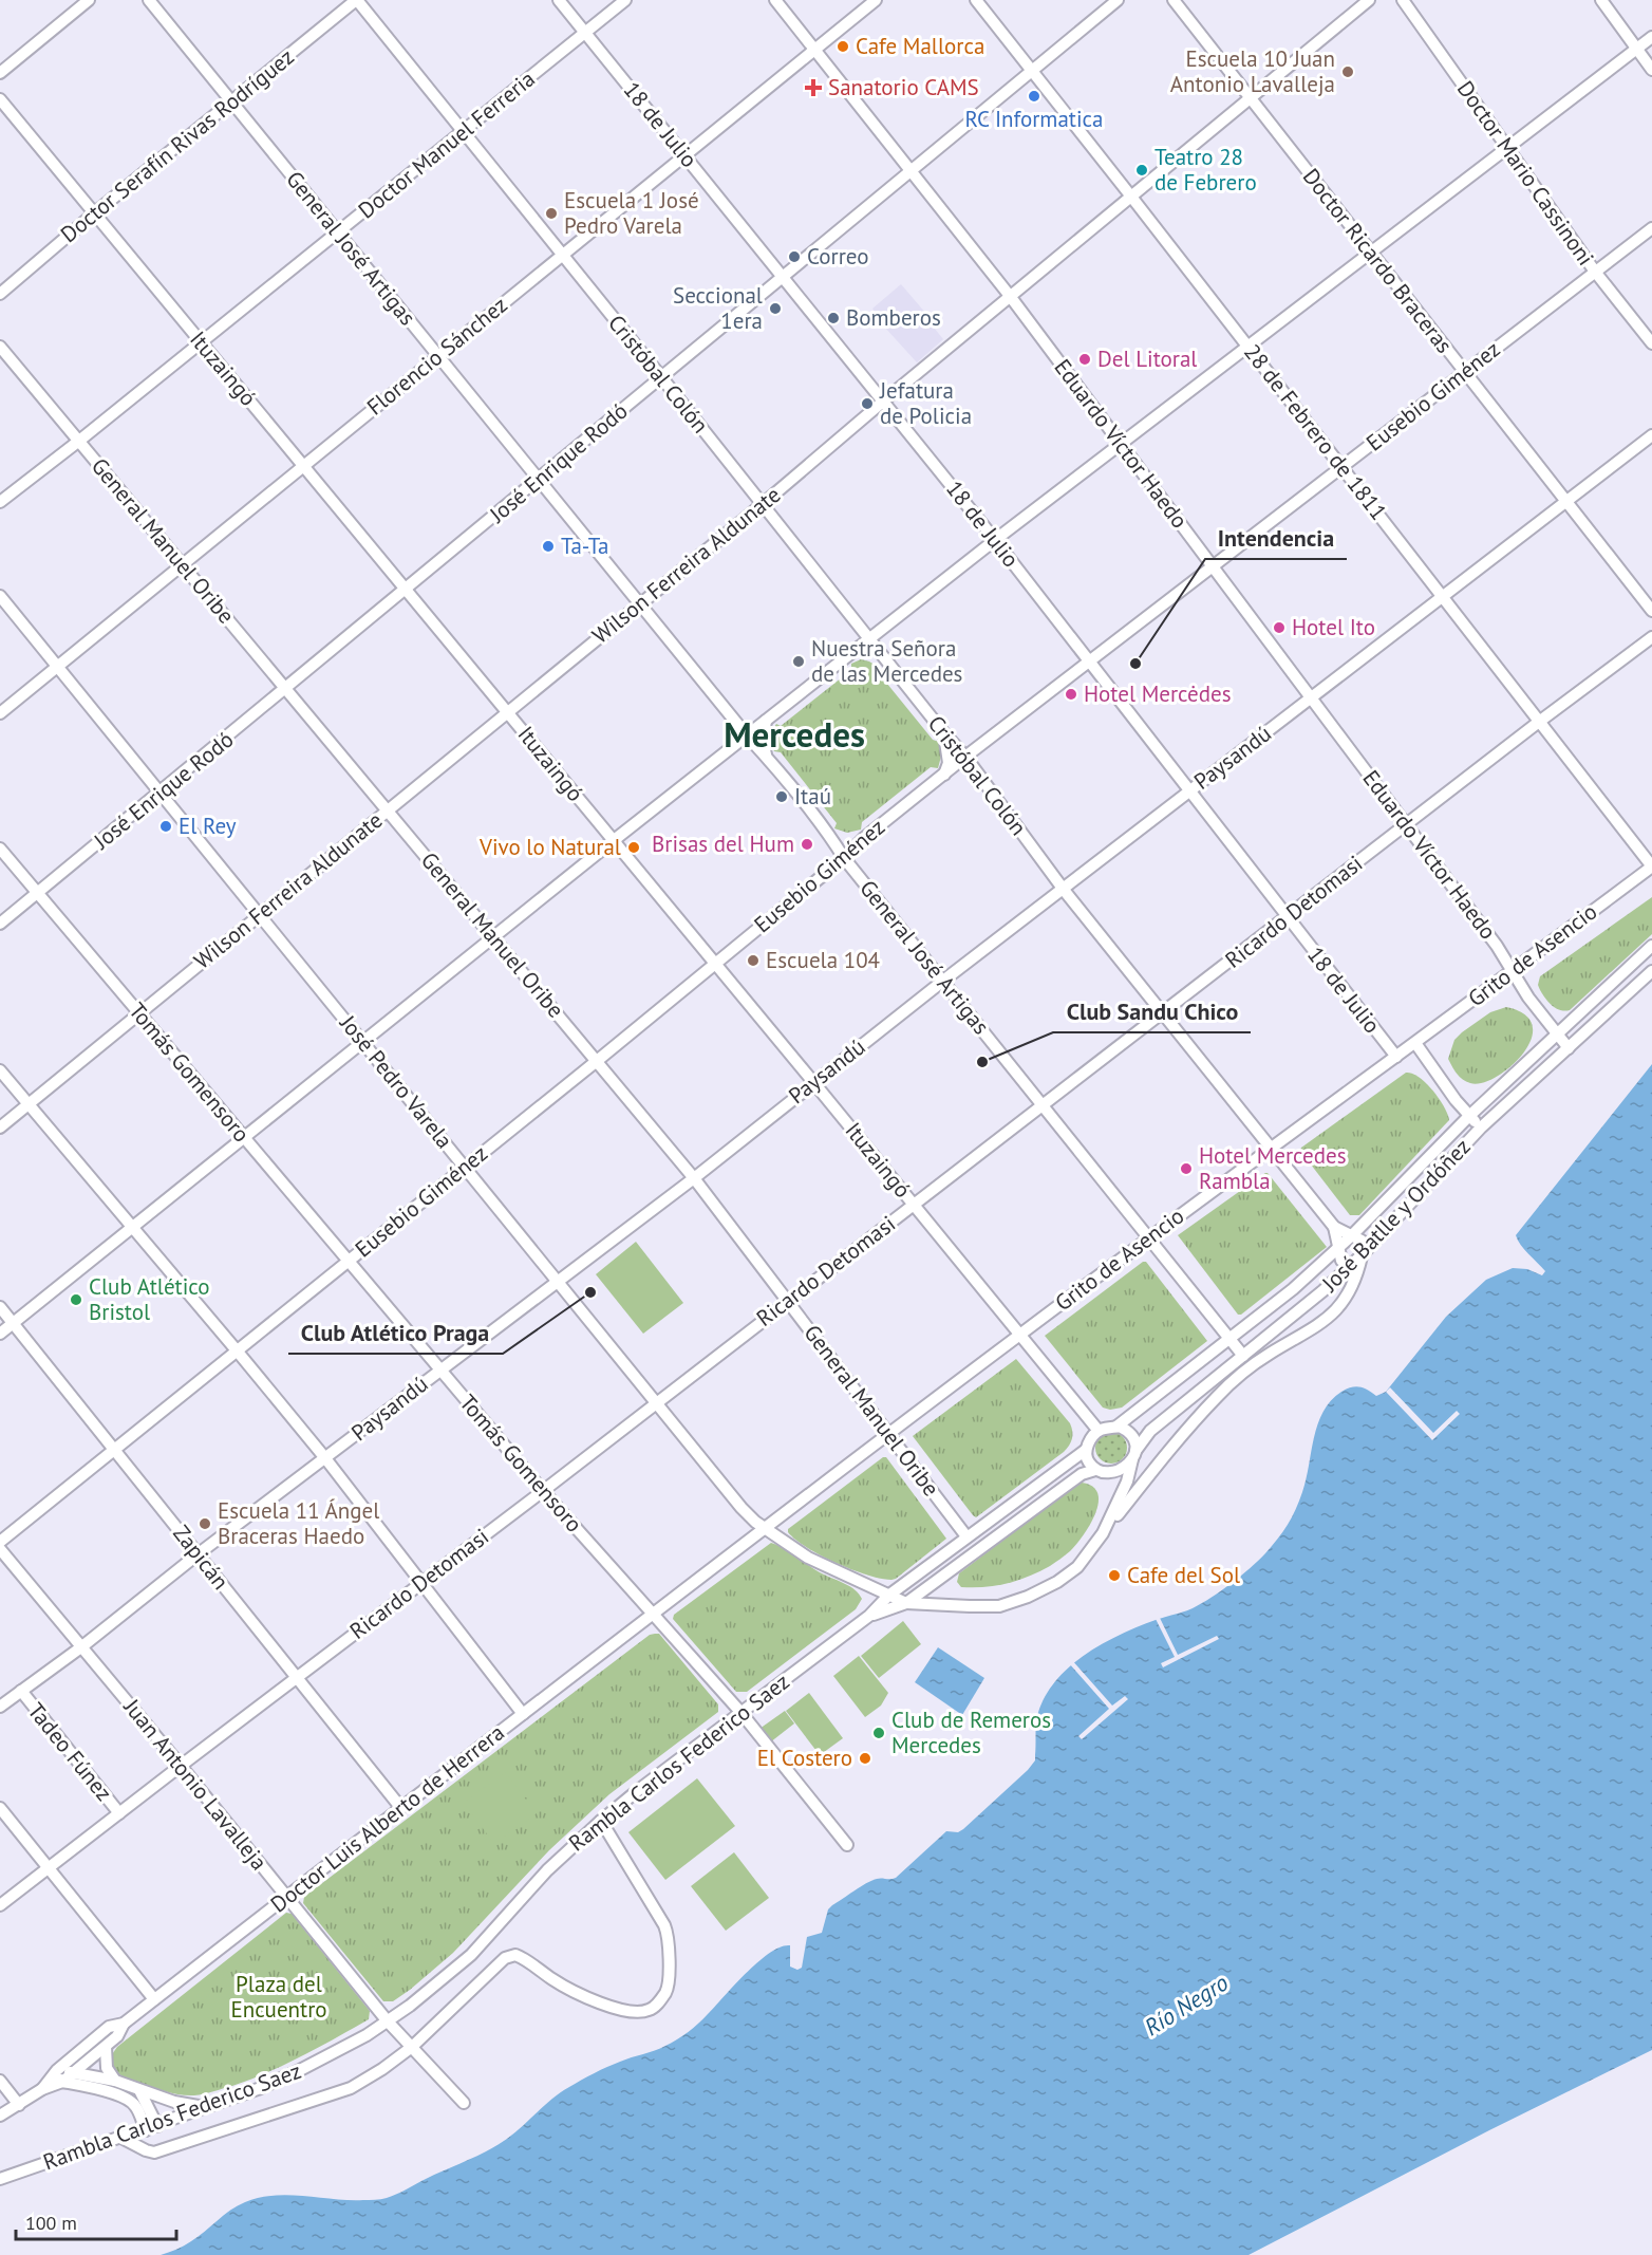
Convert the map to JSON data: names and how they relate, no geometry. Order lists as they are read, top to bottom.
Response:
{
  "streets": {
    "street": [
      "18 de Julio",
      "Doctor Manuel Ferreria",
      "Doctor Serafín Rivas Rodríguez",
      "Doctor Mario Cassinoni",
      "General José Artigas",
      "Doctor Ricardo Braceras",
      "Florencio Sánchez",
      "Ituzaingó",
      "Cristóbal Colón",
      "Eusebio Giménez",
      "28 de Febrero de 1811",
      "Eduardo Víctor Haedo",
      "José Enrique Rodó",
      "General Manuel Oribe",
      "Wilson Ferreira Aldunate",
      "Paysandú",
      "Ricardo Detomasi",
      "Grito de Asencio",
      "Tomás Gomensoro",
      "José Pedro Varela",
      "José Batlle y Ordóñez",
      "Zapicán",
      "Tadeo Fúnez",
      "Rambla Carlos Federico Saez",
      "Juan Antonio Lavalleja",
      "Doctor Luis Alberto de Herrera"
    ]
  },
  "crossings": [
    ["18 de Julio", "Doctor Manuel Ferreria"],
    ["18 de Julio", "Florencio Sánchez"],
    ["18 de Julio", "Eusebio Giménez"],
    ["18 de Julio", "José Enrique Rodó"],
    ["18 de Julio", "Wilson Ferreira Aldunate"],
    ["18 de Julio", "Paysandú"],
    ["18 de Julio", "Ricardo Detomasi"],
    ["18 de Julio", "Grito de Asencio"],
    ["Doctor Manuel Ferreria", "General José Artigas"],
    ["Doctor Manuel Ferreria", "Ituzaingó"],
    ["Doctor Manuel Ferreria", "Cristóbal Colón"],
    ["Doctor Manuel Ferreria", "General Manuel Oribe"],
    ["Doctor Serafín Rivas Rodríguez", "General José Artigas"],
    ["Doctor Serafín Rivas Rodríguez", "Ituzaingó"],
    ["Doctor Serafín Rivas Rodríguez", "Cristóbal Colón"],
    ["Doctor Mario Cassinoni", "Eusebio Giménez"],
    ["General José Artigas", "Florencio Sánchez"],
    ["General José Artigas", "Cristóbal Colón"],
    ["General José Artigas", "Eusebio Giménez"],
    ["General José Artigas", "José Enrique Rodó"],
    ["General José Artigas", "Wilson Ferreira Aldunate"],
    ["General José Artigas", "Paysandú"],
    ["General José Artigas", "Ricardo Detomasi"],
    ["General José Artigas", "Grito de Asencio"],
    ["General José Artigas", "José Batlle y Ordóñez"],
    ["Doctor Ricardo Braceras", "Eusebio Giménez"],
    ["Doctor Ricardo Braceras", "Wilson Ferreira Aldunate"],
    ["Doctor Ricardo Braceras", "Paysandú"],
    ["Florencio Sánchez", "Ituzaingó"],
    ["Florencio Sánchez", "Cristóbal Colón"],
    ["Florencio Sánchez", "Eduardo Víctor Haedo"],
    ["Florencio Sánchez", "General Manuel Oribe"],
    ["Florencio Sánchez", "José Pedro Varela"],
    ["Ituzaingó", "Eusebio Giménez"],
    ["Ituzaingó", "José Enrique Rodó"],
    ["Ituzaingó", "Wilson Ferreira Aldunate"],
    ["Ituzaingó", "Paysandú"],
    ["Ituzaingó", "Ricardo Detomasi"],
    ["Ituzaingó", "Grito de Asencio"],
    ["Ituzaingó", "José Batlle y Ordóñez"],
    ["Ituzaingó", "Rambla Carlos Federico Saez"],
    ["Cristóbal Colón", "Eusebio Giménez"],
    ["Cristóbal Colón", "José Enrique Rodó"],
    ["Cristóbal Colón", "Wilson Ferreira Aldunate"],
    ["Cristóbal Colón", "Paysandú"],
    ["Cristóbal Colón", "Ricardo Detomasi"],
    ["Cristóbal Colón", "Grito de Asencio"],
    ["Eusebio Giménez", "28 de Febrero de 1811"],
    ["Eusebio Giménez", "Eduardo Víctor Haedo"],
    ["Eusebio Giménez", "General Manuel Oribe"],
    ["Eusebio Giménez", "Tomás Gomensoro"],
    ["Eusebio Giménez", "José Pedro Varela"],
    ["Eusebio Giménez", "Zapicán"],
    ["28 de Febrero de 1811", "José Enrique Rodó"],
    ["28 de Febrero de 1811", "Wilson Ferreira Aldunate"],
    ["28 de Febrero de 1811", "Paysandú"],
    ["28 de Febrero de 1811", "Ricardo Detomasi"],
    ["28 de Febrero de 1811", "Grito de Asencio"],
    ["Eduardo Víctor Haedo", "José Enrique Rodó"],
    ["Eduardo Víctor Haedo", "Wilson Ferreira Aldunate"],
    ["Eduardo Víctor Haedo", "Paysandú"],
    ["Eduardo Víctor Haedo", "Ricardo Detomasi"],
    ["Eduardo Víctor Haedo", "Grito de Asencio"],
    ["Eduardo Víctor Haedo", "José Batlle y Ordóñez"],
    ["José Enrique Rodó", "General Manuel Oribe"],
    ["José Enrique Rodó", "Tomás Gomensoro"],
    ["José Enrique Rodó", "José Pedro Varela"],
    ["General Manuel Oribe", "Wilson Ferreira Aldunate"],
    ["General Manuel Oribe", "Paysandú"],
    ["General Manuel Oribe", "Ricardo Detomasi"],
    ["General Manuel Oribe", "Grito de Asencio"],
    ["General Manuel Oribe", "Rambla Carlos Federico Saez"],
    ["Wilson Ferreira Aldunate", "Tomás Gomensoro"],
    ["Wilson Ferreira Aldunate", "José Pedro Varela"],
    ["Paysandú", "Tomás Gomensoro"],
    ["Paysandú", "José Pedro Varela"],
    ["Paysandú", "Zapicán"],
    ["Paysandú", "Tadeo Fúnez"],
    ["Paysandú", "Juan Antonio Lavalleja"],
    ["Ricardo Detomasi", "Tomás Gomensoro"],
    ["Ricardo Detomasi", "José Pedro Varela"],
    ["Ricardo Detomasi", "Zapicán"],
    ["Ricardo Detomasi", "Tadeo Fúnez"],
    ["Ricardo Detomasi", "Juan Antonio Lavalleja"],
    ["Grito de Asencio", "Tomás Gomensoro"],
    ["Grito de Asencio", "José Pedro Varela"],
    ["Grito de Asencio", "Doctor Luis Alberto de Herrera"],
    ["Tomás Gomensoro", "Rambla Carlos Federico Saez"],
    ["Tomás Gomensoro", "Doctor Luis Alberto de Herrera"],
    ["José Pedro Varela", "Rambla Carlos Federico Saez"],
    ["José Batlle y Ordóñez", "Rambla Carlos Federico Saez"],
    ["Zapicán", "Doctor Luis Alberto de Herrera"],
    ["Rambla Carlos Federico Saez", "Juan Antonio Lavalleja"],
    ["Juan Antonio Lavalleja", "Doctor Luis Alberto de Herrera"]
  ],
  "districts": ["Mercedes"],
  "water": ["Río Negro"],
  "parks": ["Plaza del Encuentro"],
  "places": {
    "other": [
      "Cafe Mallorca",
      "Escuela 10 Juan Antonio Lavalleja",
      "RC Informatica",
      "Teatro 28 de Febrero",
      "Escuela 1 José Pedro Varela",
      "Correo",
      "Seccional 1era",
      "Bomberos",
      "Del Litoral",
      "Jefatura de Policia",
      "Ta-Ta",
      "Hotel Ito",
      "Nuestra Señora de las Mercedes",
      "Intendencia",
      "Hotel Mercėdes",
      "Itaú",
      "El Rey",
      "Brisas del Hum",
      "Vivo lo Natural",
      "Escuela 104",
      "Club Sandu Chico",
      "Hotel Mercedes Rambla",
      "Club Atlético Praga",
      "Club Atlético Bristol",
      "Escuela 11 Ángel Braceras Haedo",
      "Cafe del Sol",
      "Club de Remeros Mercedes",
      "El Costero"
    ],
    "health": ["Sanatorio CAMS"]
  },
  "scale_bar": "100 m"
}
